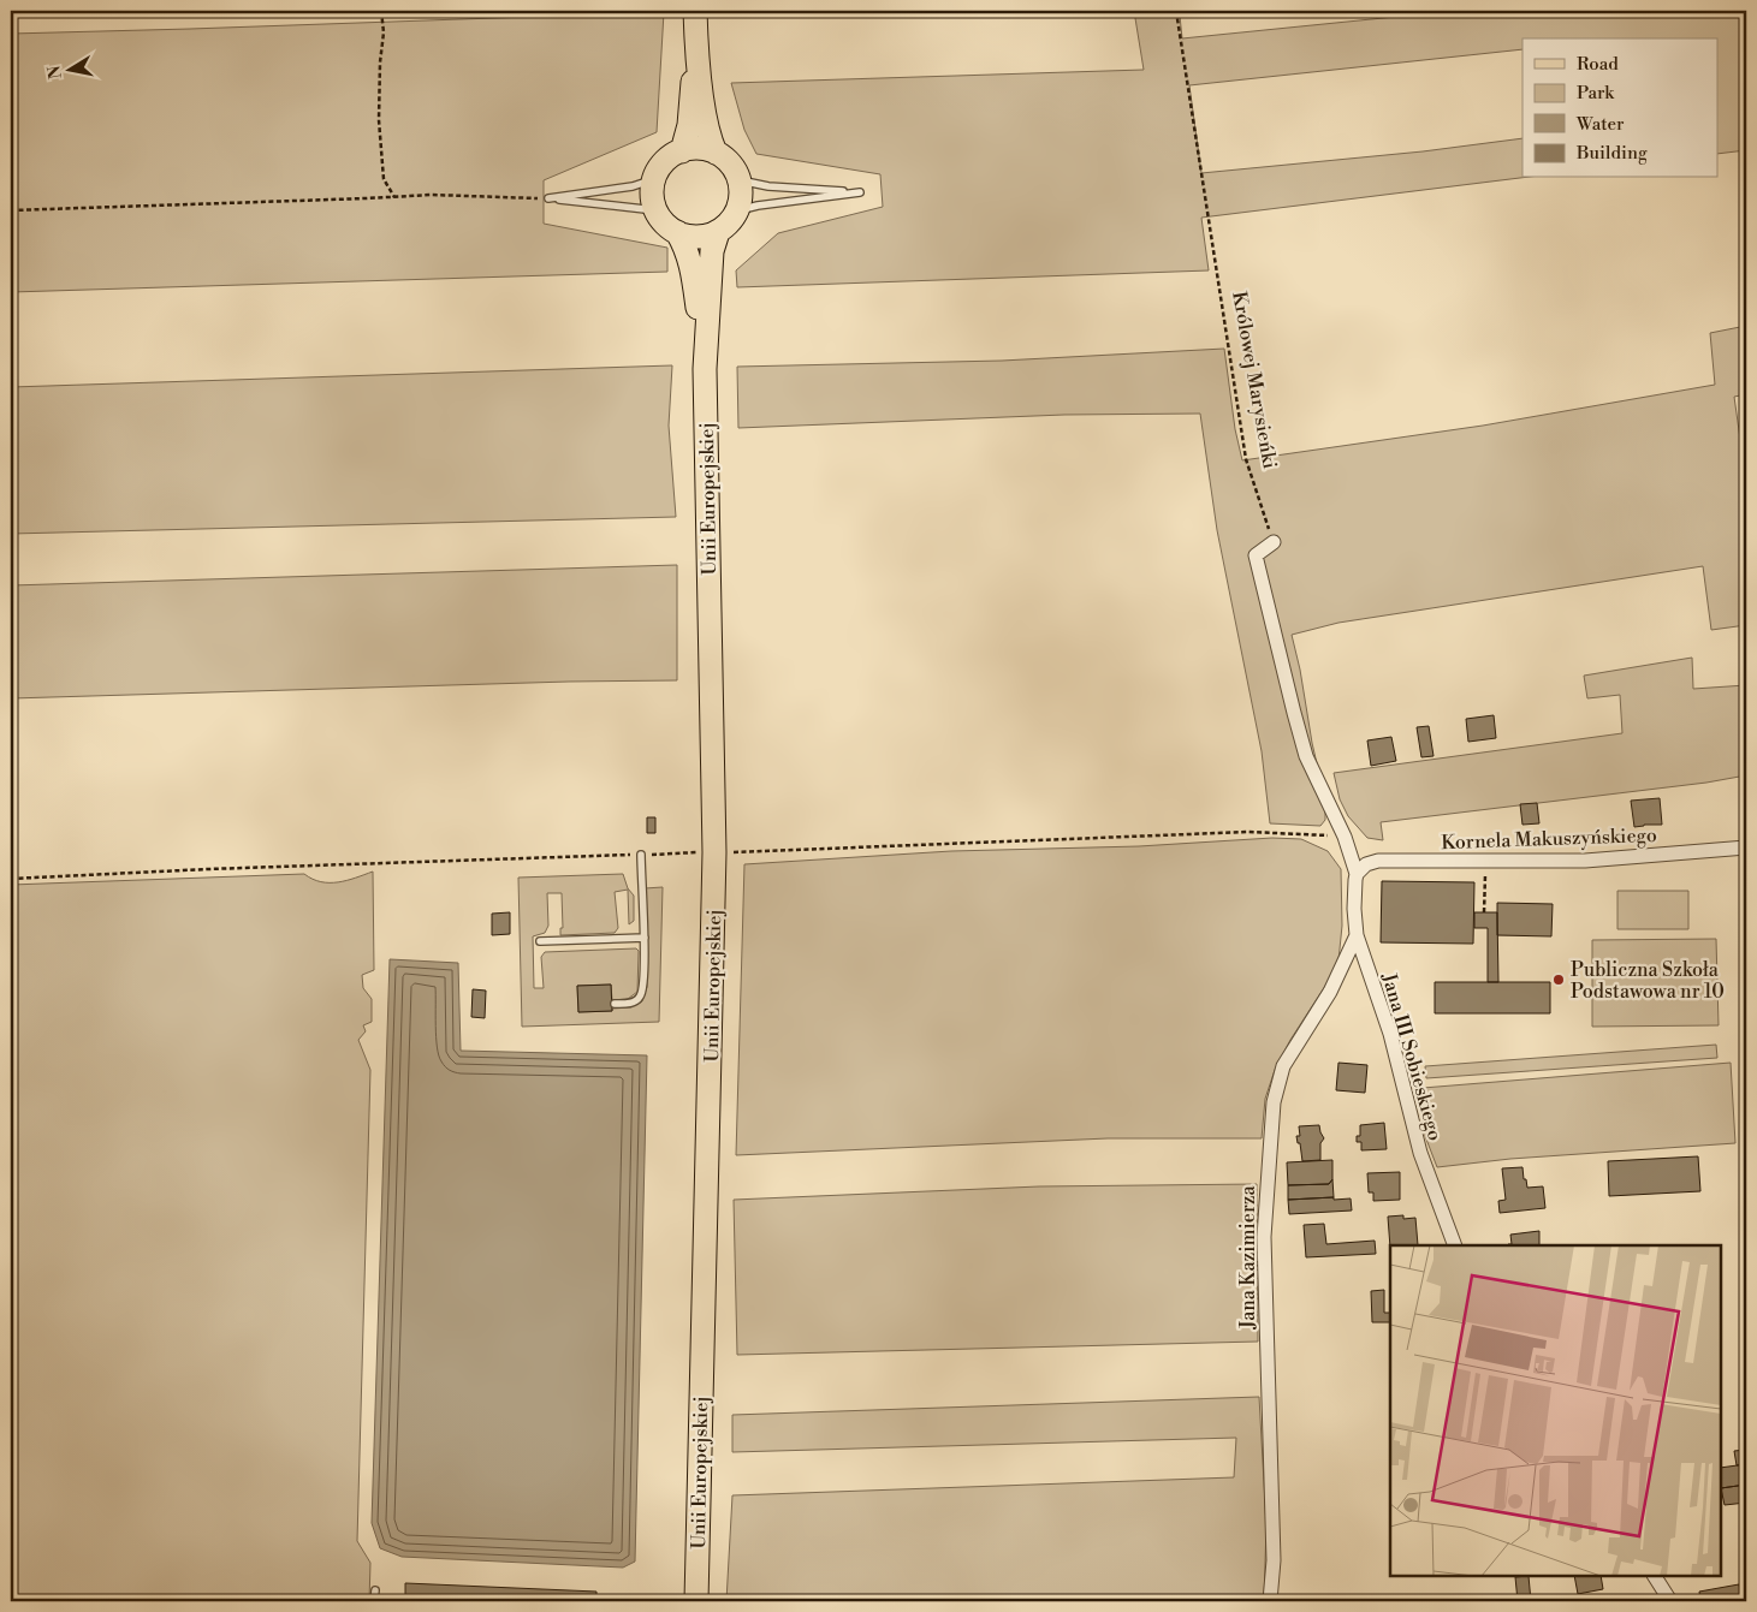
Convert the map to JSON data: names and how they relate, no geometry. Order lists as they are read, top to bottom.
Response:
{
  "streets": {
    "main road": ["Unii Europejskiej"],
    "street": ["Kornela Makuszyńskiego", "Jana III Sobieskiego", "Jana Kazimierza"],
    "path": ["Królowej Marysieńki"]
  },
  "crossings": [
    ["Kornela Makuszyńskiego", "Jana III Sobieskiego"],
    ["Jana III Sobieskiego", "Jana Kazimierza"]
  ],
  "places": ["Publiczna Szkoła Podstawowa nr 10"],
  "legend": [
    "Road",
    "Park",
    "Water",
    "Building"
  ],
  "north": "left"
}
